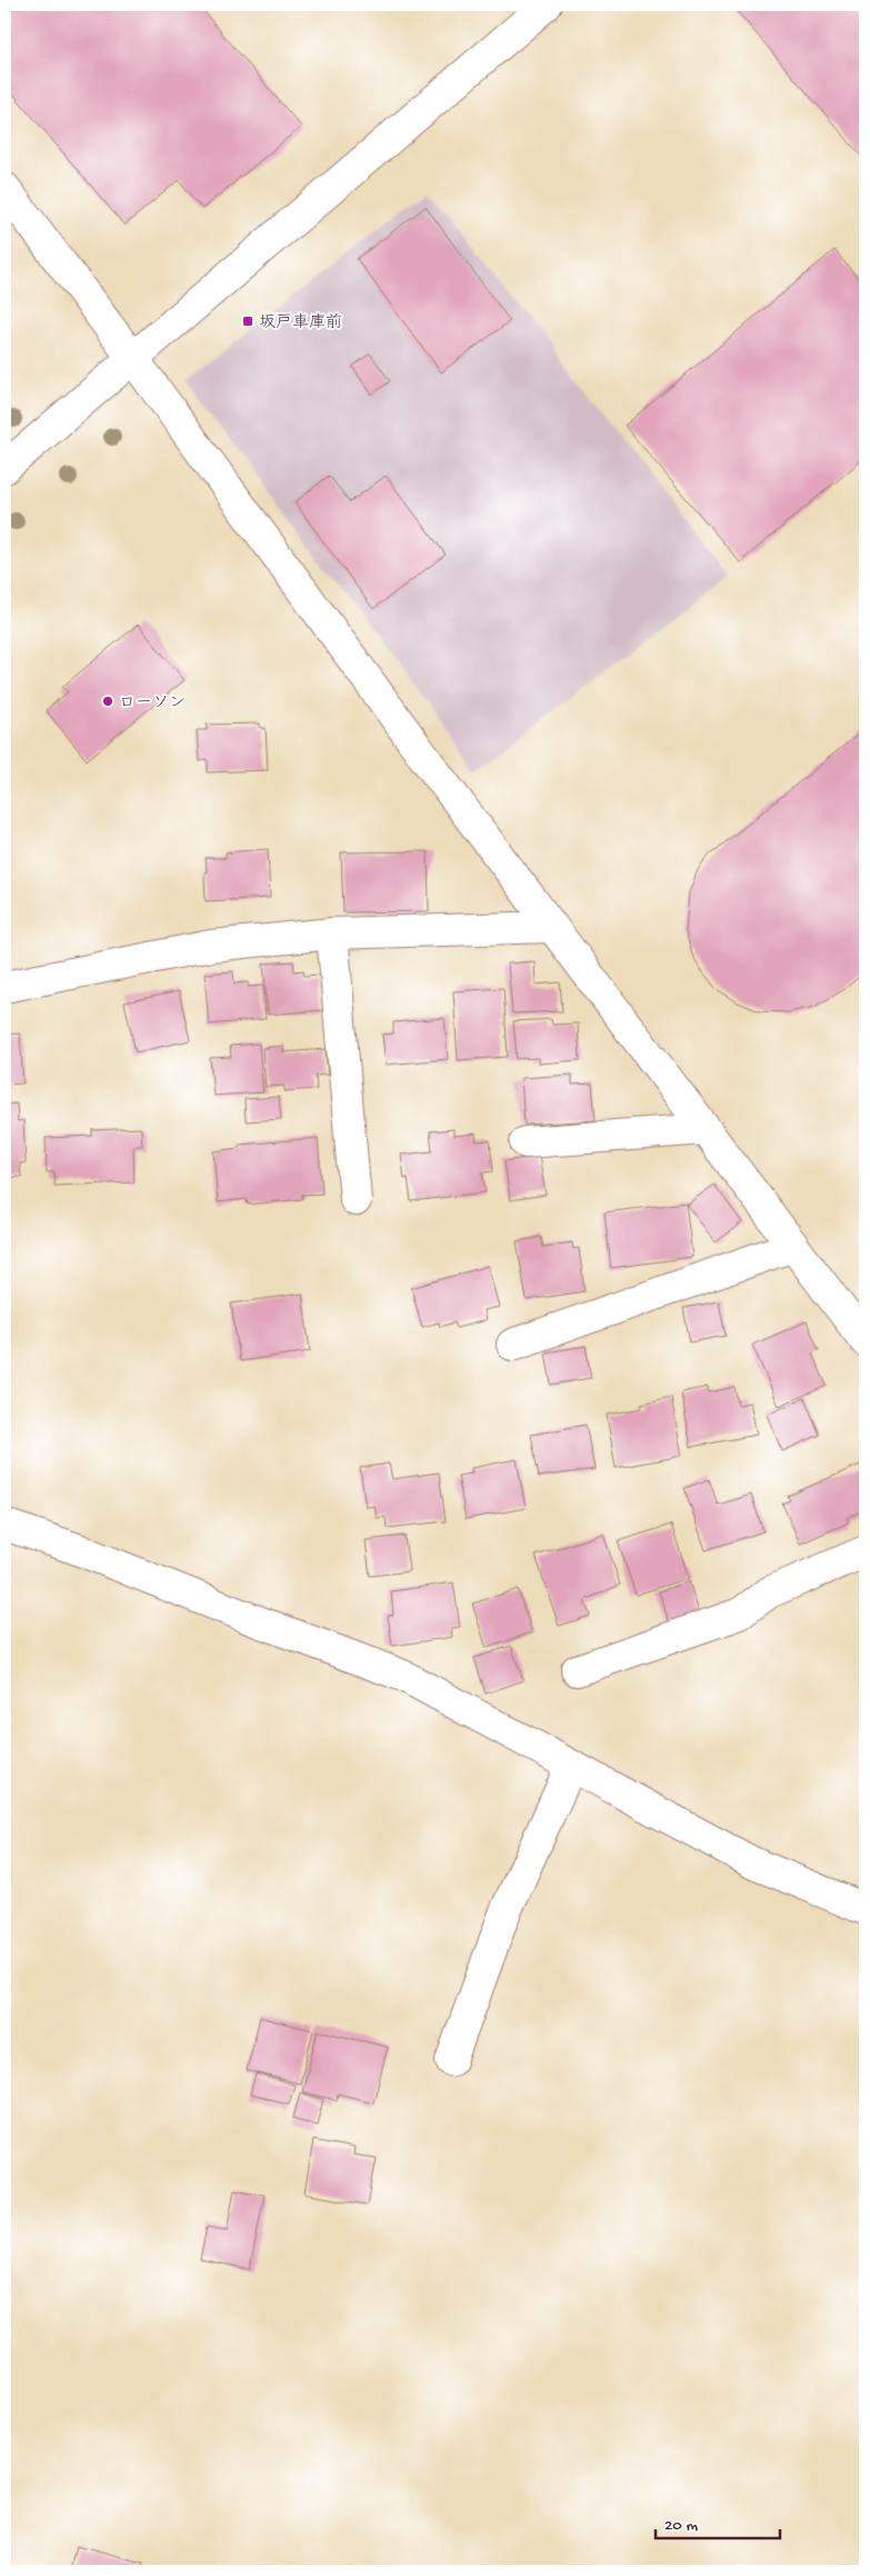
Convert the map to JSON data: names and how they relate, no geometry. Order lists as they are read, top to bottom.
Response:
{
  "places": {
    "transit": ["坂戸車庫前"],
    "other": ["ローソン"]
  },
  "scale_bar": "20 m"
}
